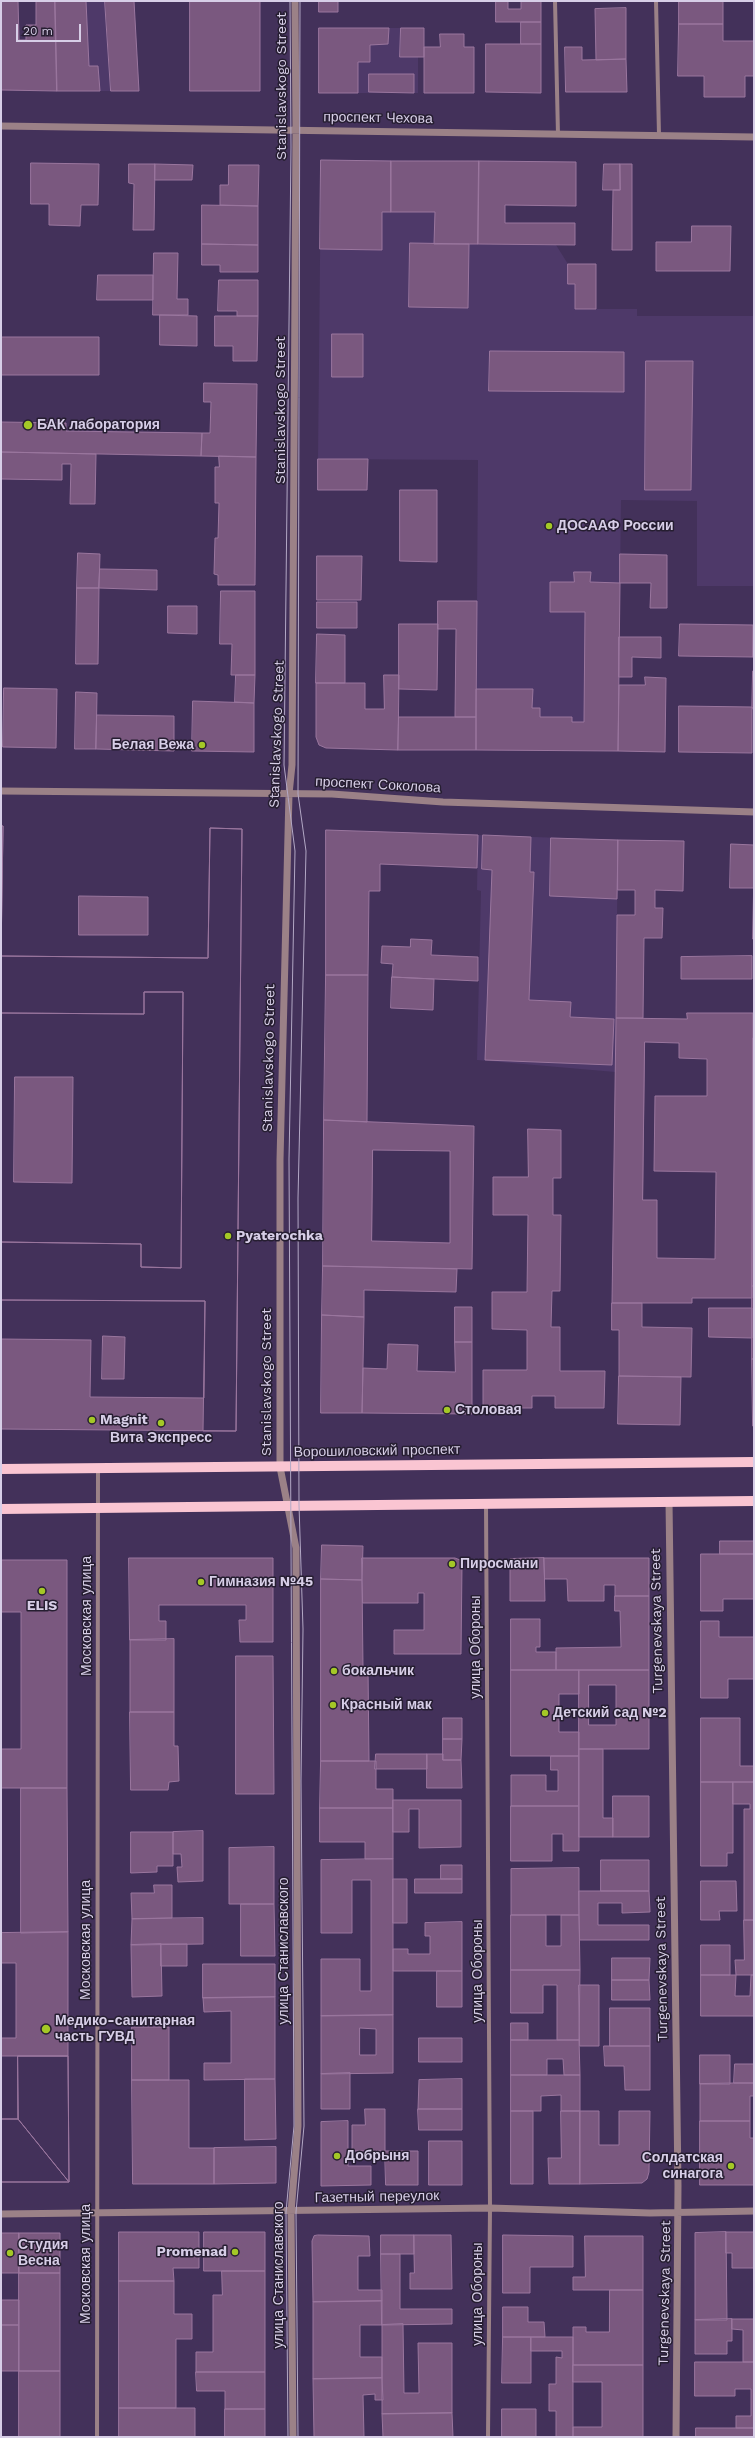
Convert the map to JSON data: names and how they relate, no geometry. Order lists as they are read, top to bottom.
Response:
{
  "streets": {
    "main road": ["Ворошиловский проспект"],
    "street": [
      "Stanislavskogo Street",
      "проспект Чехова",
      "проспект Соколова",
      "Московская улица",
      "Turgenevskaya Street",
      "улица Обороны",
      "улица Станиславского",
      "Газетный переулок"
    ]
  },
  "crossings": [
    ["Stanislavskogo Street", "проспект Чехова"],
    ["Stanislavskogo Street", "проспект Соколова"],
    ["Stanislavskogo Street", "Ворошиловский проспект"],
    ["Stanislavskogo Street", "улица Станиславского"],
    ["Ворошиловский проспект", "Московская улица"],
    ["Ворошиловский проспект", "улица Станиславского"],
    ["Московская улица", "Газетный переулок"],
    ["Turgenevskaya Street", "Газетный переулок"],
    ["улица Обороны", "Газетный переулок"],
    ["улица Станиславского", "Газетный переулок"]
  ],
  "places": [
    "БАК лаборатория",
    "ДОСААФ России",
    "Белая Вежа",
    "Pyaterochka",
    "Столовая",
    "Magnit",
    "Вита Экспресс",
    "Пиросмани",
    "Гимназия №45",
    "ELIS",
    "бокальчик",
    "Красный мак",
    "Детский сад №2",
    "Медико-санитарная часть ГУВД",
    "Добрыня",
    "Солдатская синагога",
    "Promenad",
    "Студия Весна"
  ],
  "scale_bar": "20 m"
}
